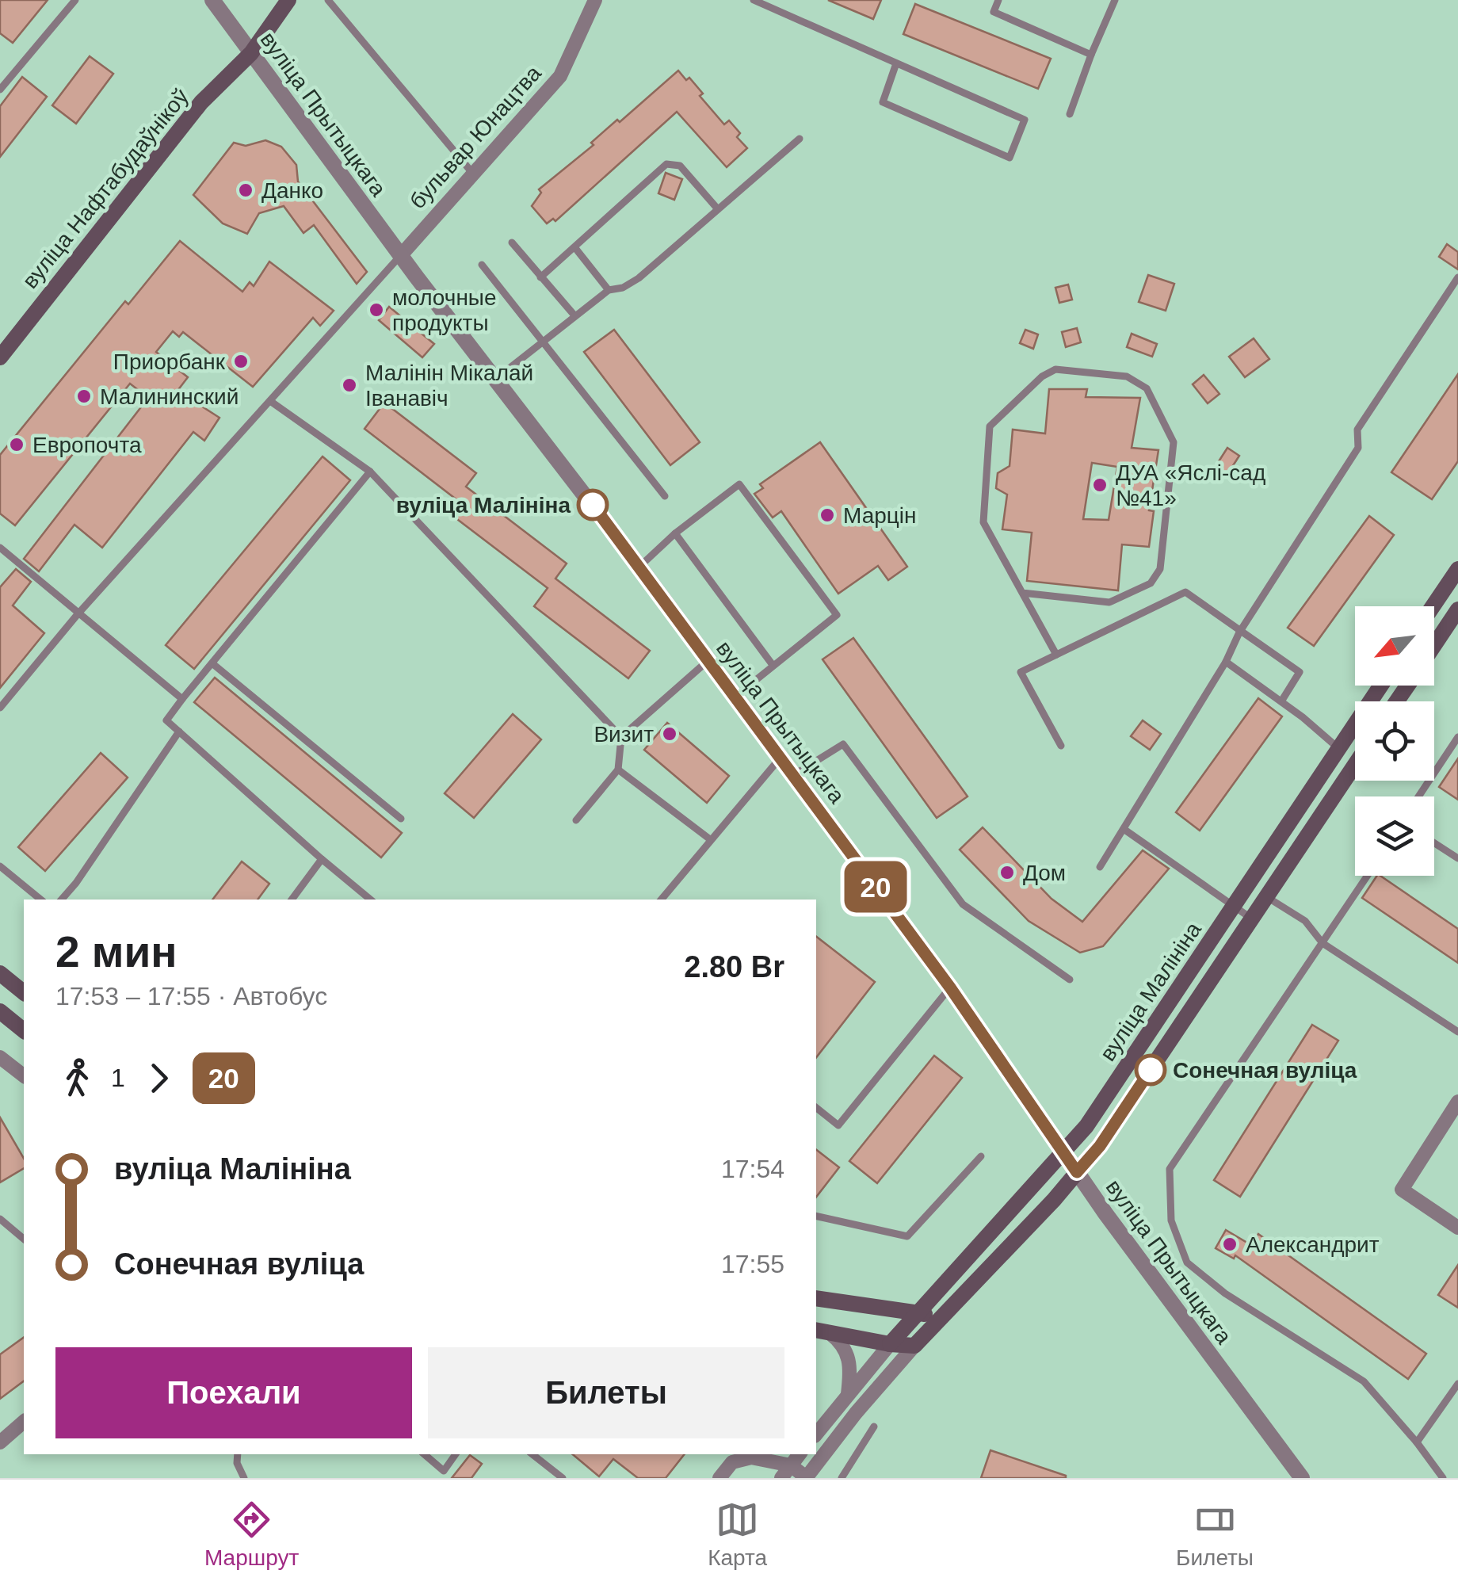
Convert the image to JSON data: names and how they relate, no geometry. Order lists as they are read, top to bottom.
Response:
{
  "streets": {
    "main road": ["вуліца Нафтабудаўнікоў", "вуліца Малініна"],
    "street": ["вуліца Прытыцкага", "бульвар Юнацтва"]
  },
  "crossings": [
    ["вуліца Прытыцкага", "бульвар Юнацтва"],
    ["вуліца Прытыцкага", "вуліца Нафтабудаўнікоў"],
    ["вуліца Прытыцкага", "вуліца Малініна"]
  ],
  "places": [
    "Данко",
    "молочные продукты",
    "Приорбанк",
    "Малінін Мікалай Іванавіч",
    "Малининский",
    "Европочта",
    "ДУА «Яслі-сад №41»",
    "вуліца Малініна",
    "Марцін",
    "Визит",
    "Дом",
    "Сонечная вуліца",
    "Александрит"
  ],
  "lines": ["bus line 20"],
  "north": "bottom left",
  "page": {
    "on_map": "20",
    "heading": ["2 мин", "17:53 – 17:55 · Автобус", "2.80 Br"],
    "legs": ["1", "20"],
    "list": [
      {
        "name": "вуліца Малініна",
        "value": "17:54"
      },
      {
        "name": "Сонечная вуліца",
        "value": "17:55"
      }
    ],
    "buttons": ["Поехали", "Билеты"],
    "tabs": ["Маршрут", "Карта", "Билеты"]
  }
}
